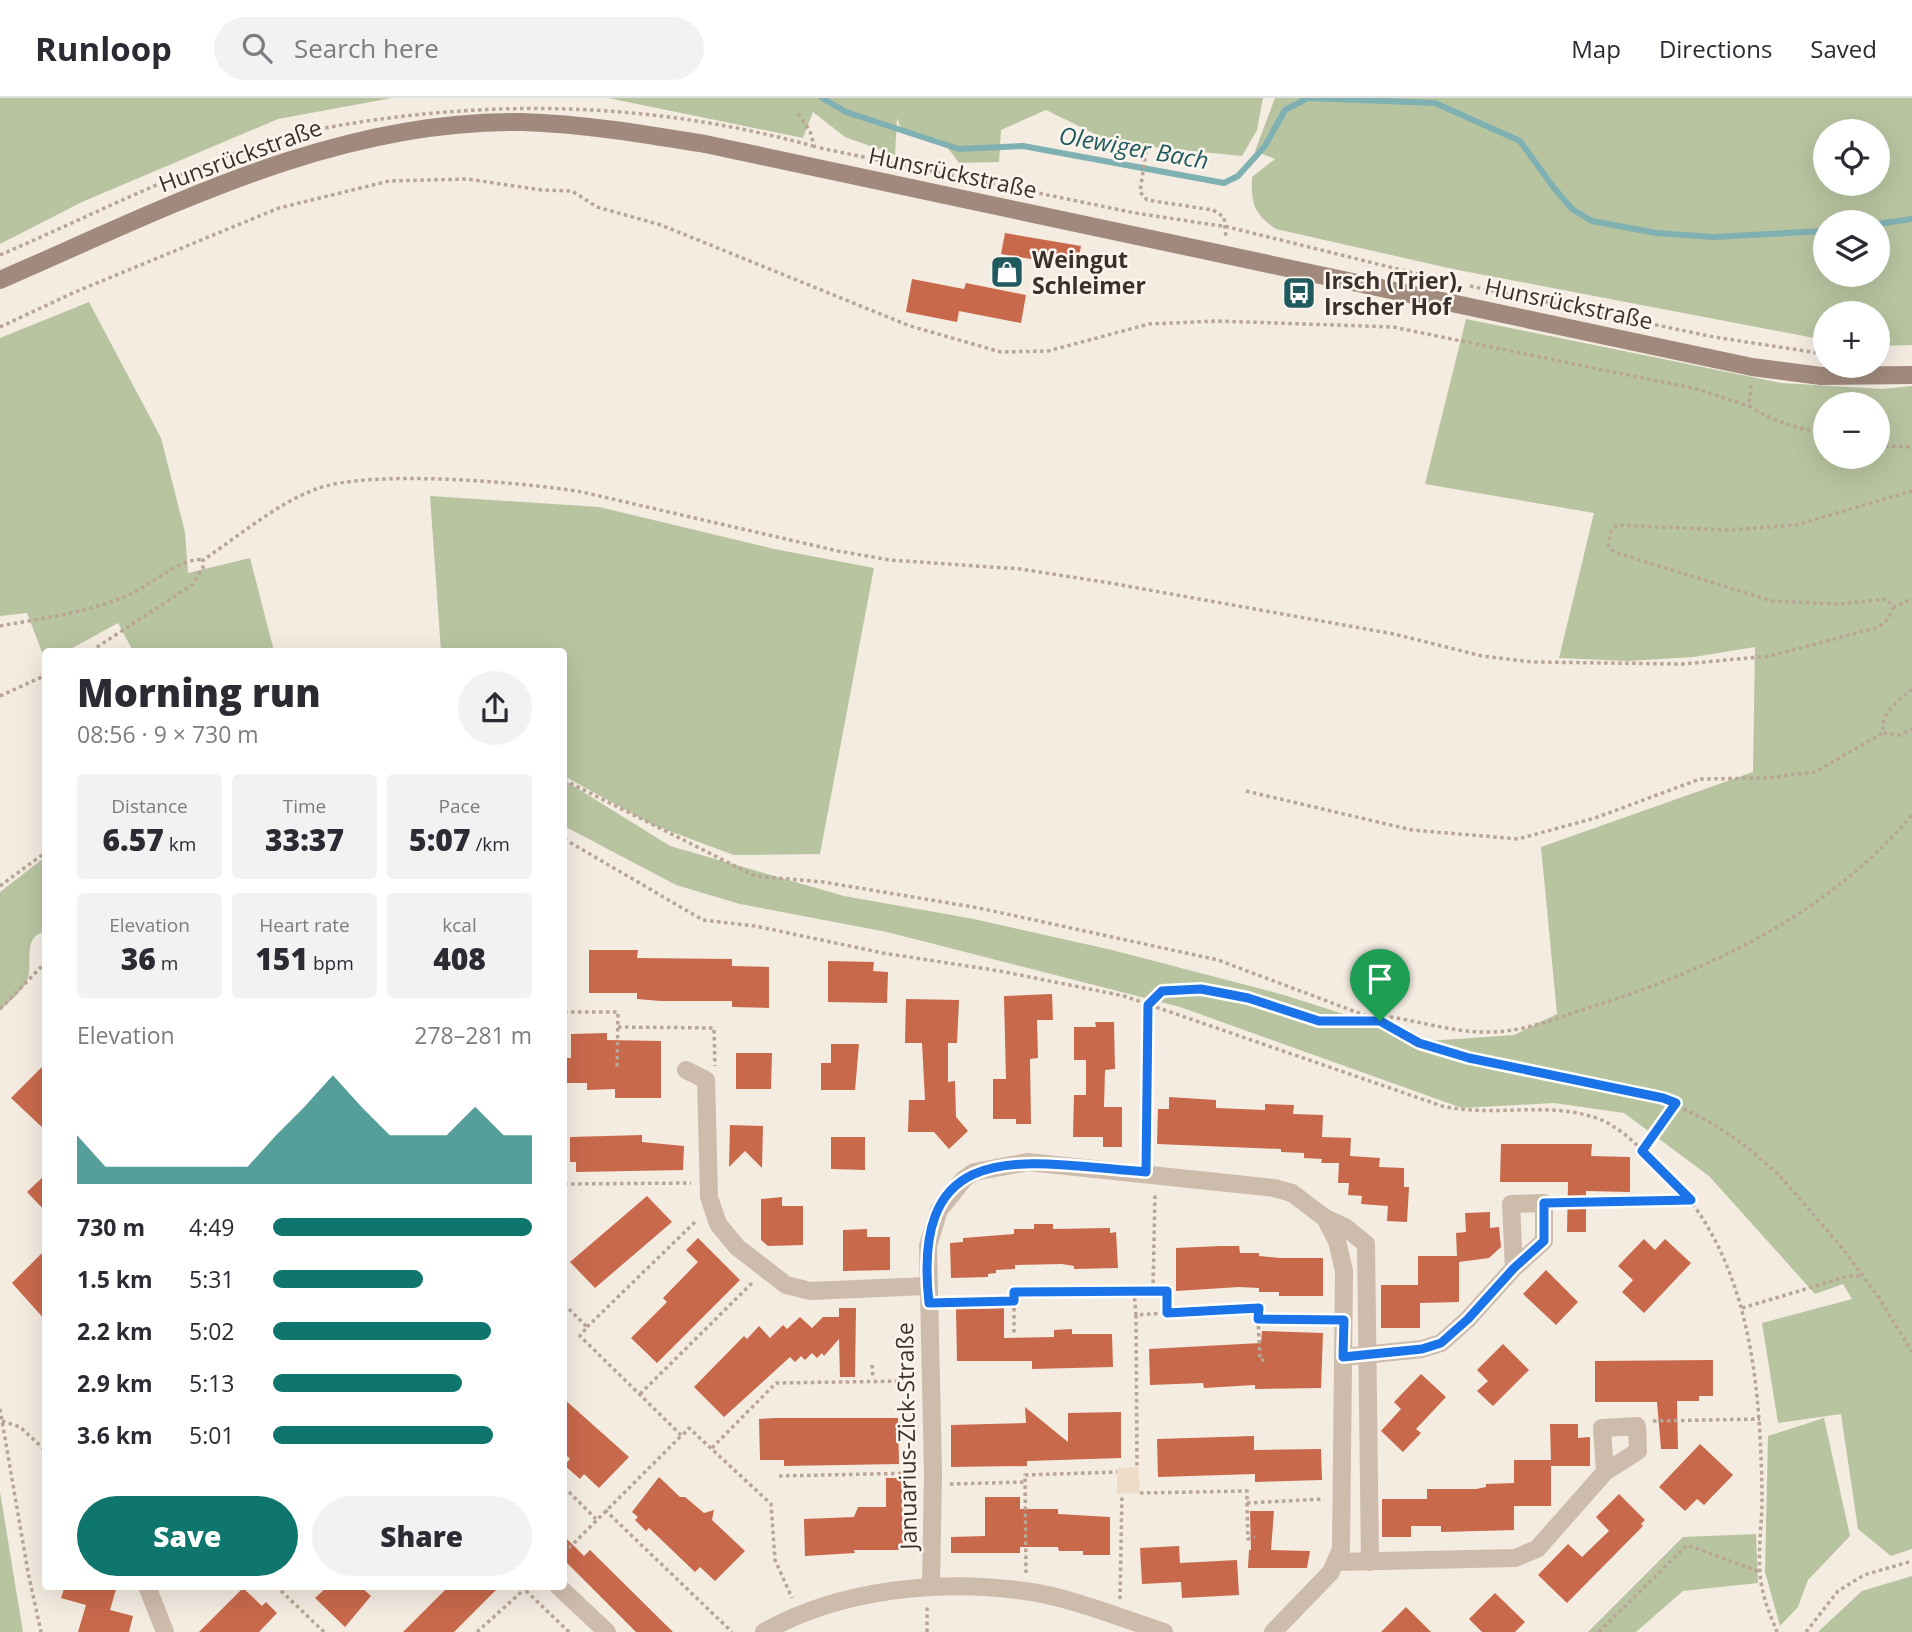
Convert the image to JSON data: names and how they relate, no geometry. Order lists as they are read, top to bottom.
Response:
{
  "streets": {
    "main road": ["Hunsrückstraße"],
    "street": ["Januarius-Zick-Straße"]
  },
  "water": ["Olewiger Bach"],
  "places": {
    "shop": ["Weingut Schleimer"],
    "bus stop": ["Irsch (Trier), Irscher Hof"]
  },
  "page": {
    "header": "Runloop",
    "search": "Search here",
    "nav": ["Map", "Directions", "Saved"],
    "map_buttons": ["+", "−"],
    "heading": ["Morning run", "08:56 · 9 × 730 m"],
    "stats": [
      ["Distance", "6.57 km"],
      ["Time", "33:37"],
      ["Pace", "5:07 /km"],
      ["Elevation", "36 m"],
      ["Heart rate", "151 bpm"],
      ["kcal", "408"]
    ],
    "chart": ["Elevation", "278–281 m"],
    "list": [
      {
        "name": "730 m",
        "note": "4:49"
      },
      {
        "name": "1.5 km",
        "note": "5:31"
      },
      {
        "name": "2.2 km",
        "note": "5:02"
      },
      {
        "name": "2.9 km",
        "note": "5:13"
      },
      {
        "name": "3.6 km",
        "note": "5:01"
      }
    ],
    "buttons": ["Save", "Share"]
  }
}
